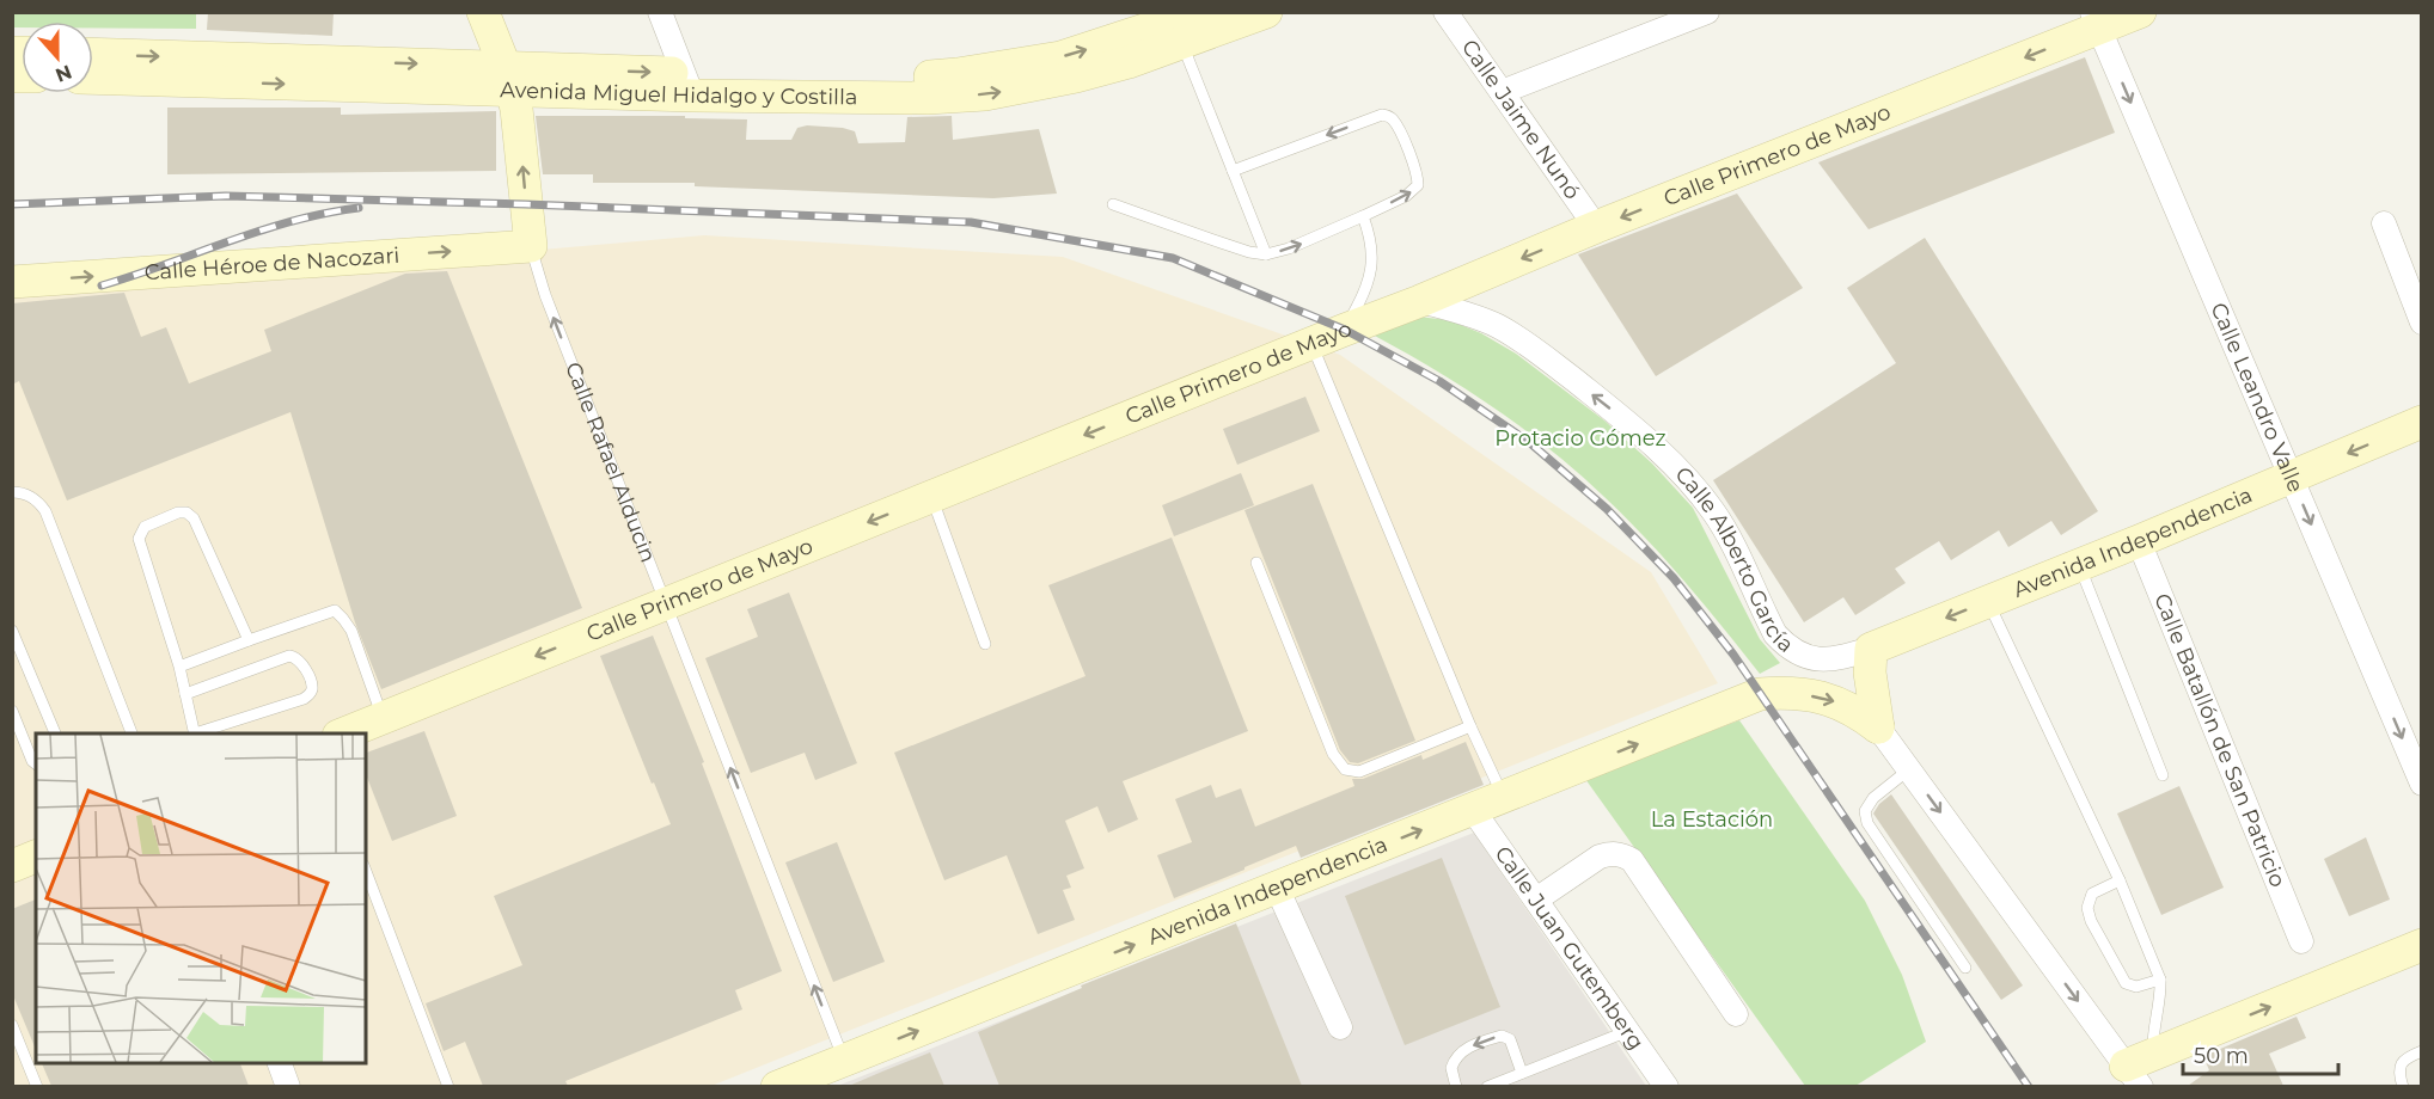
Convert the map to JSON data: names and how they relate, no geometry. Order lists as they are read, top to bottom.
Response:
{
  "streets": {
    "main road": [
      "Avenida Miguel Hidalgo y Costilla",
      "Calle Primero de Mayo",
      "Calle Héroe de Nacozari",
      "Calle Rafael Alducin",
      "Avenida Independencia"
    ],
    "street": [
      "Calle Jaime Nunó",
      "Calle Leandro Valle",
      "Calle Alberto García",
      "Calle Batallón de San Patricio",
      "Calle Juan Gutemberg"
    ]
  },
  "crossings": [
    ["Avenida Miguel Hidalgo y Costilla", "Calle Rafael Alducin"],
    ["Calle Jaime Nunó", "Calle Primero de Mayo"],
    ["Calle Primero de Mayo", "Calle Leandro Valle"],
    ["Calle Primero de Mayo", "Calle Rafael Alducin"],
    ["Calle Primero de Mayo", "Calle Alberto García"],
    ["Calle Héroe de Nacozari", "Calle Rafael Alducin"],
    ["Calle Leandro Valle", "Avenida Independencia"],
    ["Calle Rafael Alducin", "Avenida Independencia"],
    ["Avenida Independencia", "Calle Alberto García"],
    ["Avenida Independencia", "Calle Batallón de San Patricio"],
    ["Avenida Independencia", "Calle Juan Gutemberg"]
  ],
  "one_way": [
    "Avenida Miguel Hidalgo y Costilla",
    "Calle Primero de Mayo",
    "Calle Héroe de Nacozari",
    "Calle Leandro Valle",
    "Calle Rafael Alducin",
    "Calle Alberto García"
  ],
  "parks": ["Protacio Gómez", "La Estación"],
  "scale_bar": "50 m",
  "north": "bottom"
}
